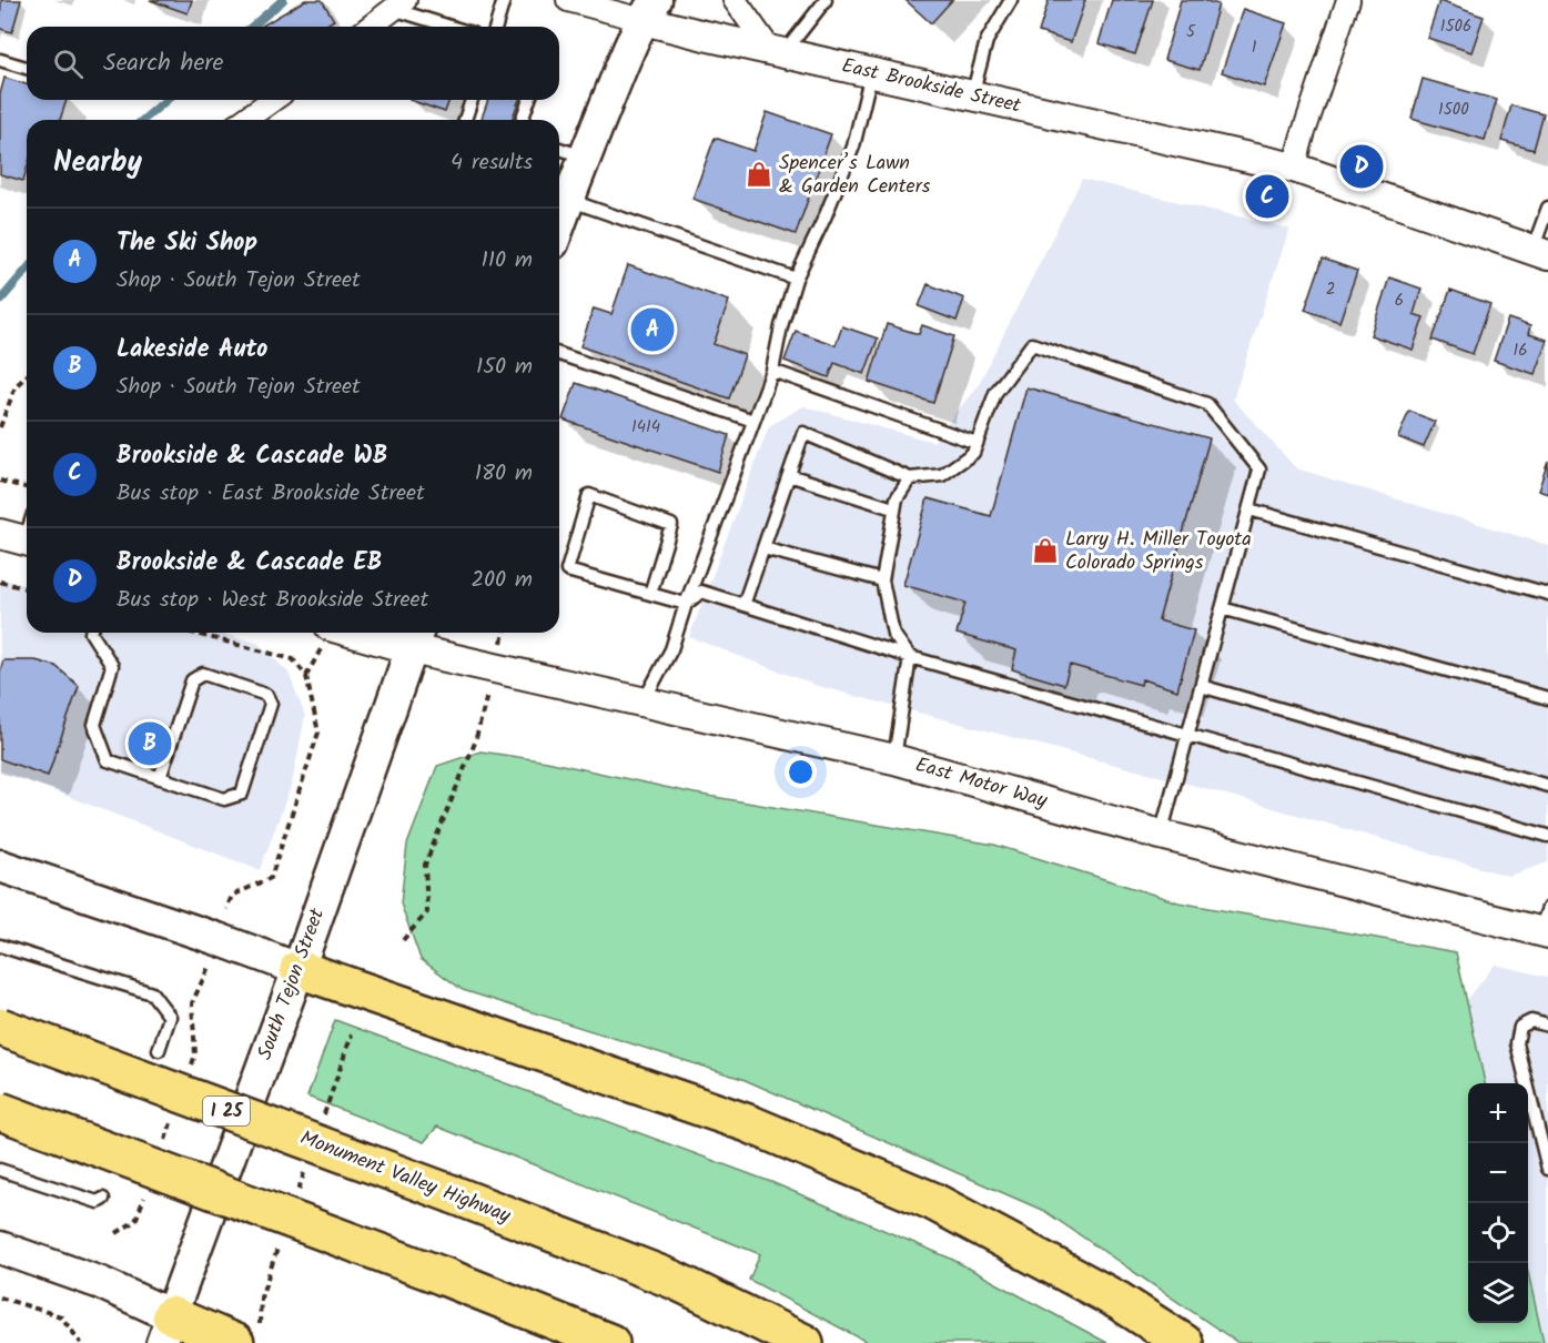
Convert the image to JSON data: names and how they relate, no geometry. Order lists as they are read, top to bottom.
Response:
{
  "streets": {
    "highway": ["I 25", "Monument Valley Highway"],
    "main road": ["South Tejon Street"],
    "street": ["East Brookside Street", "East Motor Way"]
  },
  "crossings": [
    ["East Motor Way", "South Tejon Street"]
  ],
  "places": {
    "shop": ["Spencer’s Lawn & Garden Centers", "Larry H. Miller Toyota Colorado Springs"]
  },
  "house_numbers": [
    "1506",
    "5",
    "1",
    "1500",
    "2",
    "6",
    "16",
    "1414"
  ],
  "page": {
    "search": "Search here",
    "heading": ["Nearby", "4 results"],
    "pins": [
      "D",
      "C",
      "A",
      "B"
    ],
    "list": [
      {
        "mark": "A",
        "name": "The Ski Shop",
        "note": "Shop · South Tejon Street",
        "value": "110 m"
      },
      {
        "mark": "B",
        "name": "Lakeside Auto",
        "note": "Shop · South Tejon Street",
        "value": "150 m"
      },
      {
        "mark": "C",
        "name": "Brookside & Cascade WB",
        "note": "Bus stop · East Brookside Street",
        "value": "180 m"
      },
      {
        "mark": "D",
        "name": "Brookside & Cascade EB",
        "note": "Bus stop · West Brookside Street",
        "value": "200 m"
      }
    ],
    "map_buttons": ["+", "−"]
  }
}
